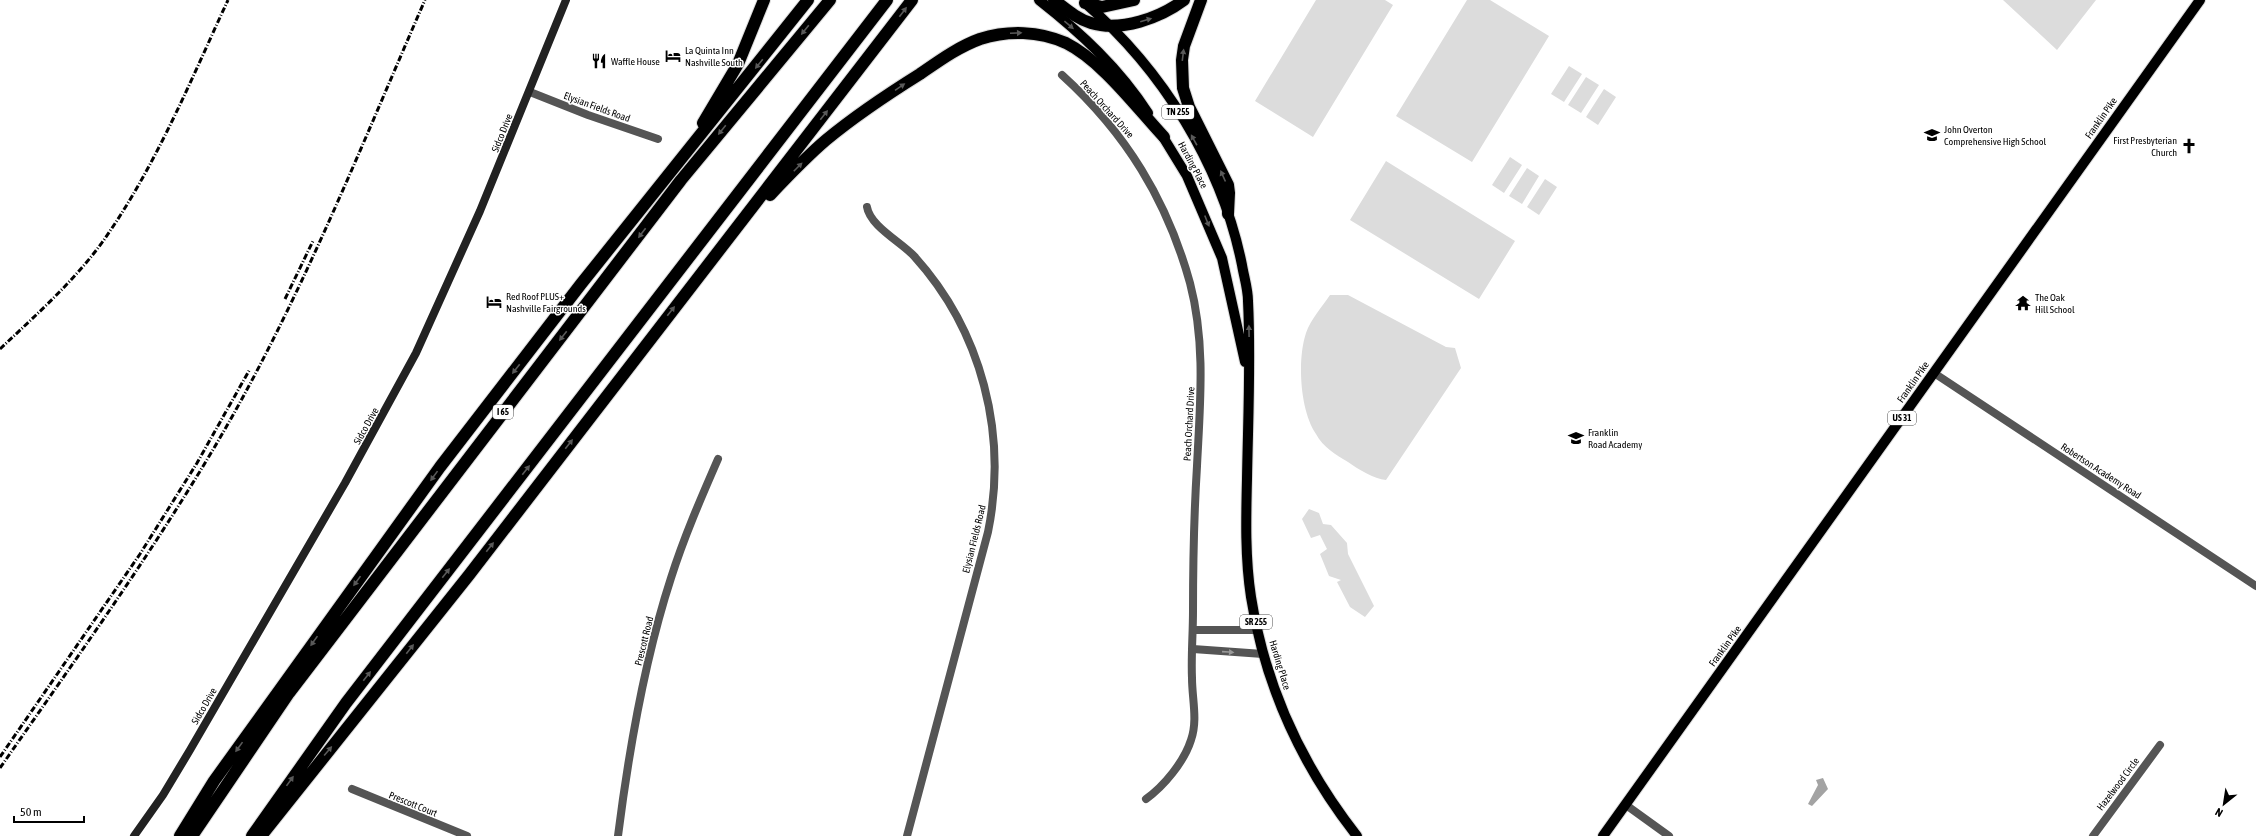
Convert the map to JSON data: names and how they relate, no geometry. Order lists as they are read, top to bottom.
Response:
{
  "streets": {
    "highway": ["I 65"],
    "main road": [
      "TN 255",
      "Franklin Pike",
      "Sidco Drive",
      "Harding Place",
      "US 31",
      "SR 255"
    ],
    "street": [
      "Elysian Fields Road",
      "Peach Orchard Drive",
      "Robertson Academy Road",
      "Prescott Road",
      "Hazelwood Circle",
      "Prescott Court"
    ]
  },
  "crossings": [
    ["Elysian Fields Road", "Sidco Drive"],
    ["Franklin Pike", "Robertson Academy Road"]
  ],
  "places": {
    "hotel": ["La Quinta Inn Nashville South", "Red Roof PLUS+ Nashville Fairgrounds"],
    "restaurant": ["Waffle House"],
    "school or university": ["John Overton Comprehensive High School", "Franklin Road Academy"],
    "church": ["First Presbyterian Church"],
    "temple": ["The Oak Hill School"]
  },
  "scale_bar": "50 m",
  "north": "bottom left"
}
